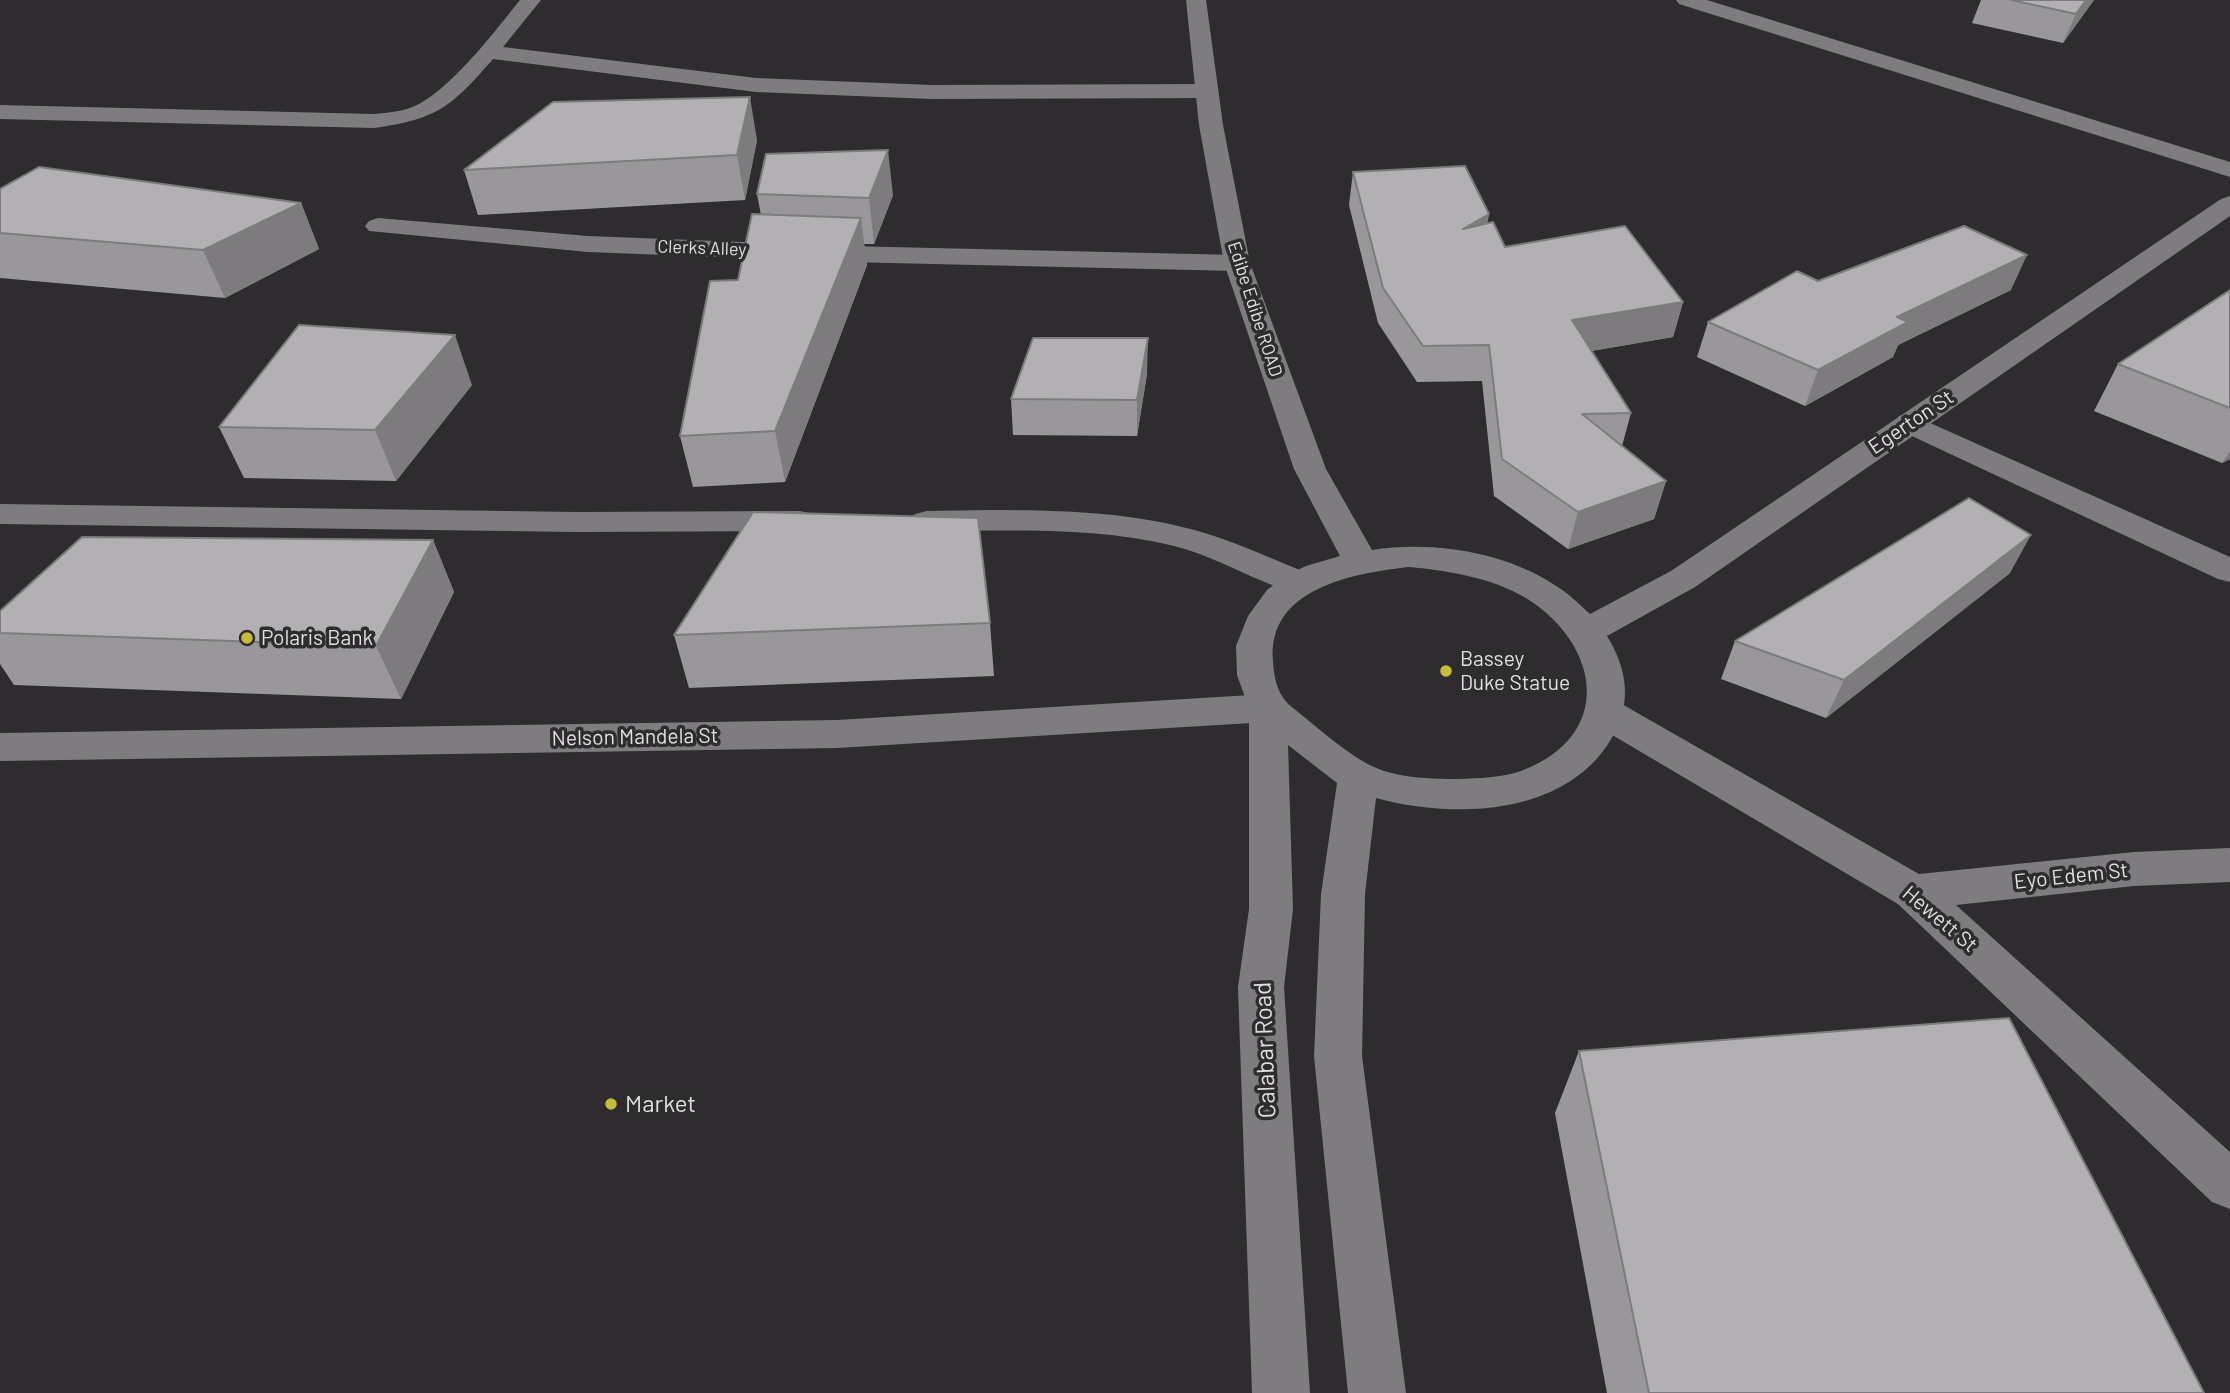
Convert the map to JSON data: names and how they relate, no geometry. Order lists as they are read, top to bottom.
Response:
{
  "streets": {
    "street": [
      "Clerks Alley",
      "Edibe Edibe ROAD",
      "Egerton St",
      "Nelson Mandela St",
      "Eyo Edem St",
      "Hewett St",
      "Calabar Road"
    ]
  },
  "crossings": [
    ["Clerks Alley", "Edibe Edibe ROAD"],
    ["Nelson Mandela St", "Calabar Road"],
    ["Eyo Edem St", "Hewett St"]
  ],
  "places": ["Polaris Bank", "Bassey Duke Statue", "Market"]
}
